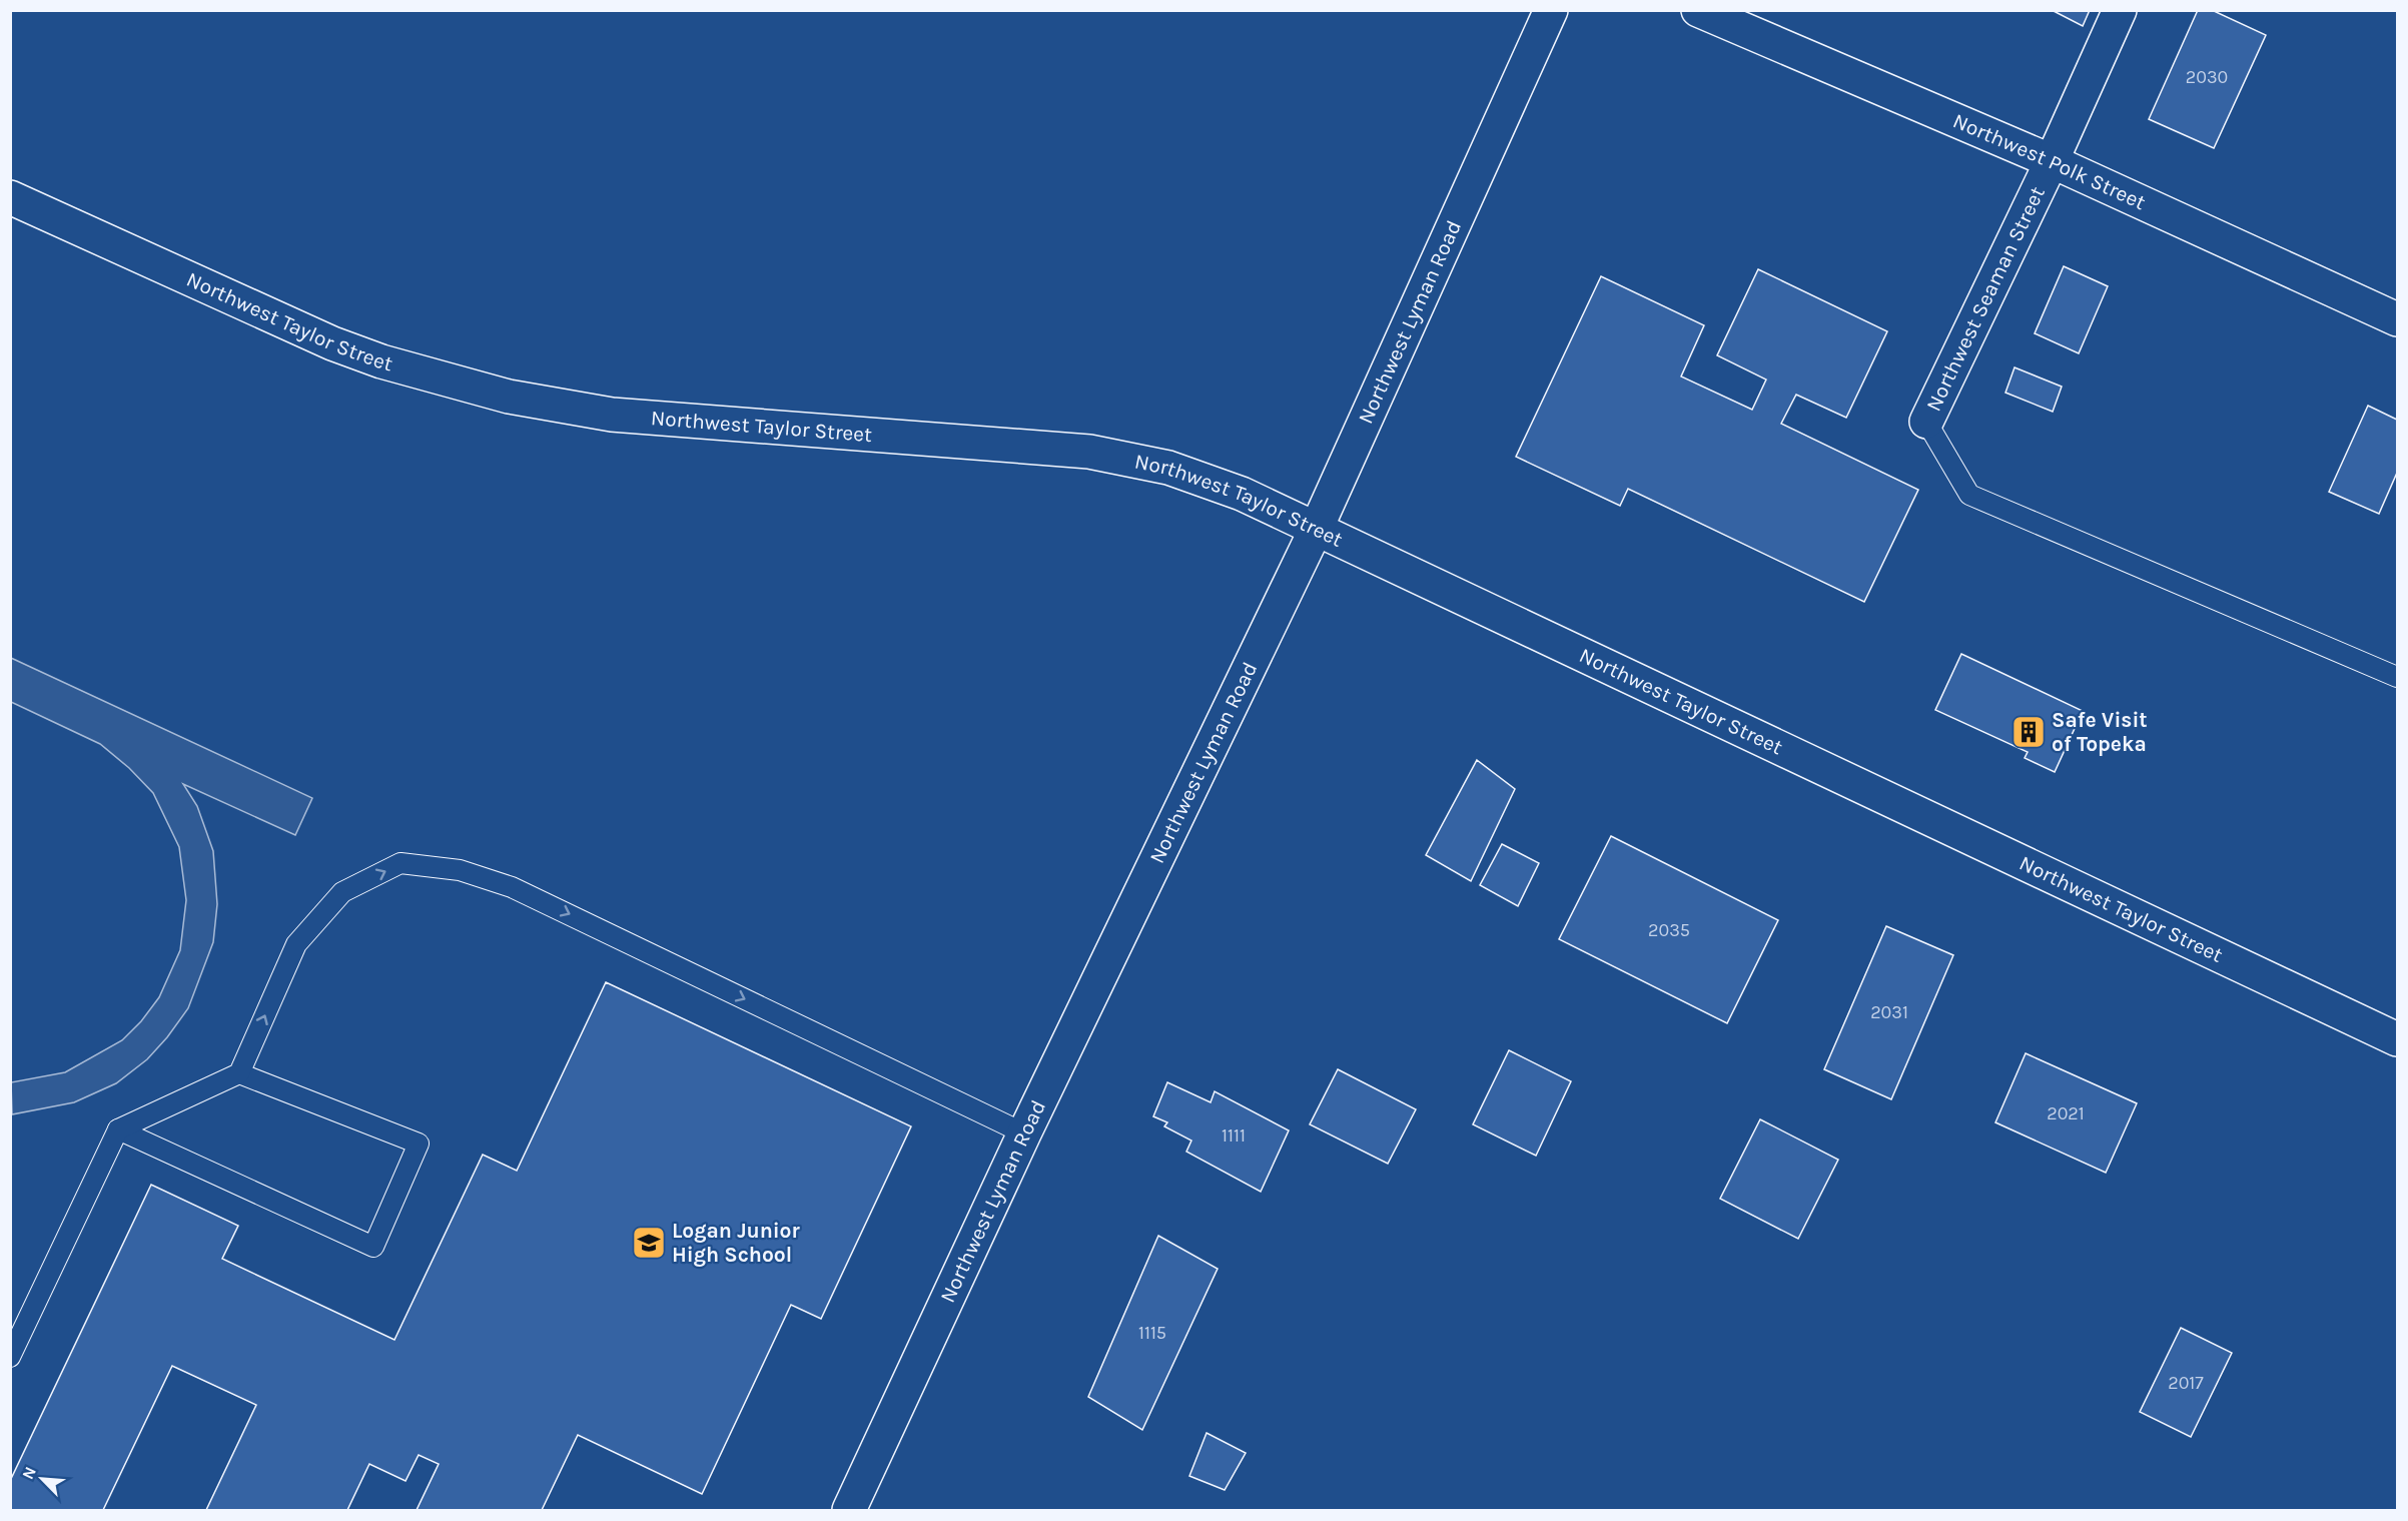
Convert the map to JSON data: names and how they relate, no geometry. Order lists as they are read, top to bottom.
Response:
{
  "streets": {
    "street": [
      "Northwest Polk Street",
      "Northwest Seaman Street",
      "Northwest Taylor Street",
      "Northwest Lyman Road"
    ]
  },
  "crossings": [
    ["Northwest Polk Street", "Northwest Seaman Street"],
    ["Northwest Taylor Street", "Northwest Lyman Road"]
  ],
  "places": {
    "building": ["Safe Visit of Topeka"],
    "school or university": ["Logan Junior High School"]
  },
  "house_numbers": [
    "2030",
    "2035",
    "2031",
    "2021",
    "1111",
    "1115",
    "2017"
  ],
  "north": "top left"
}
